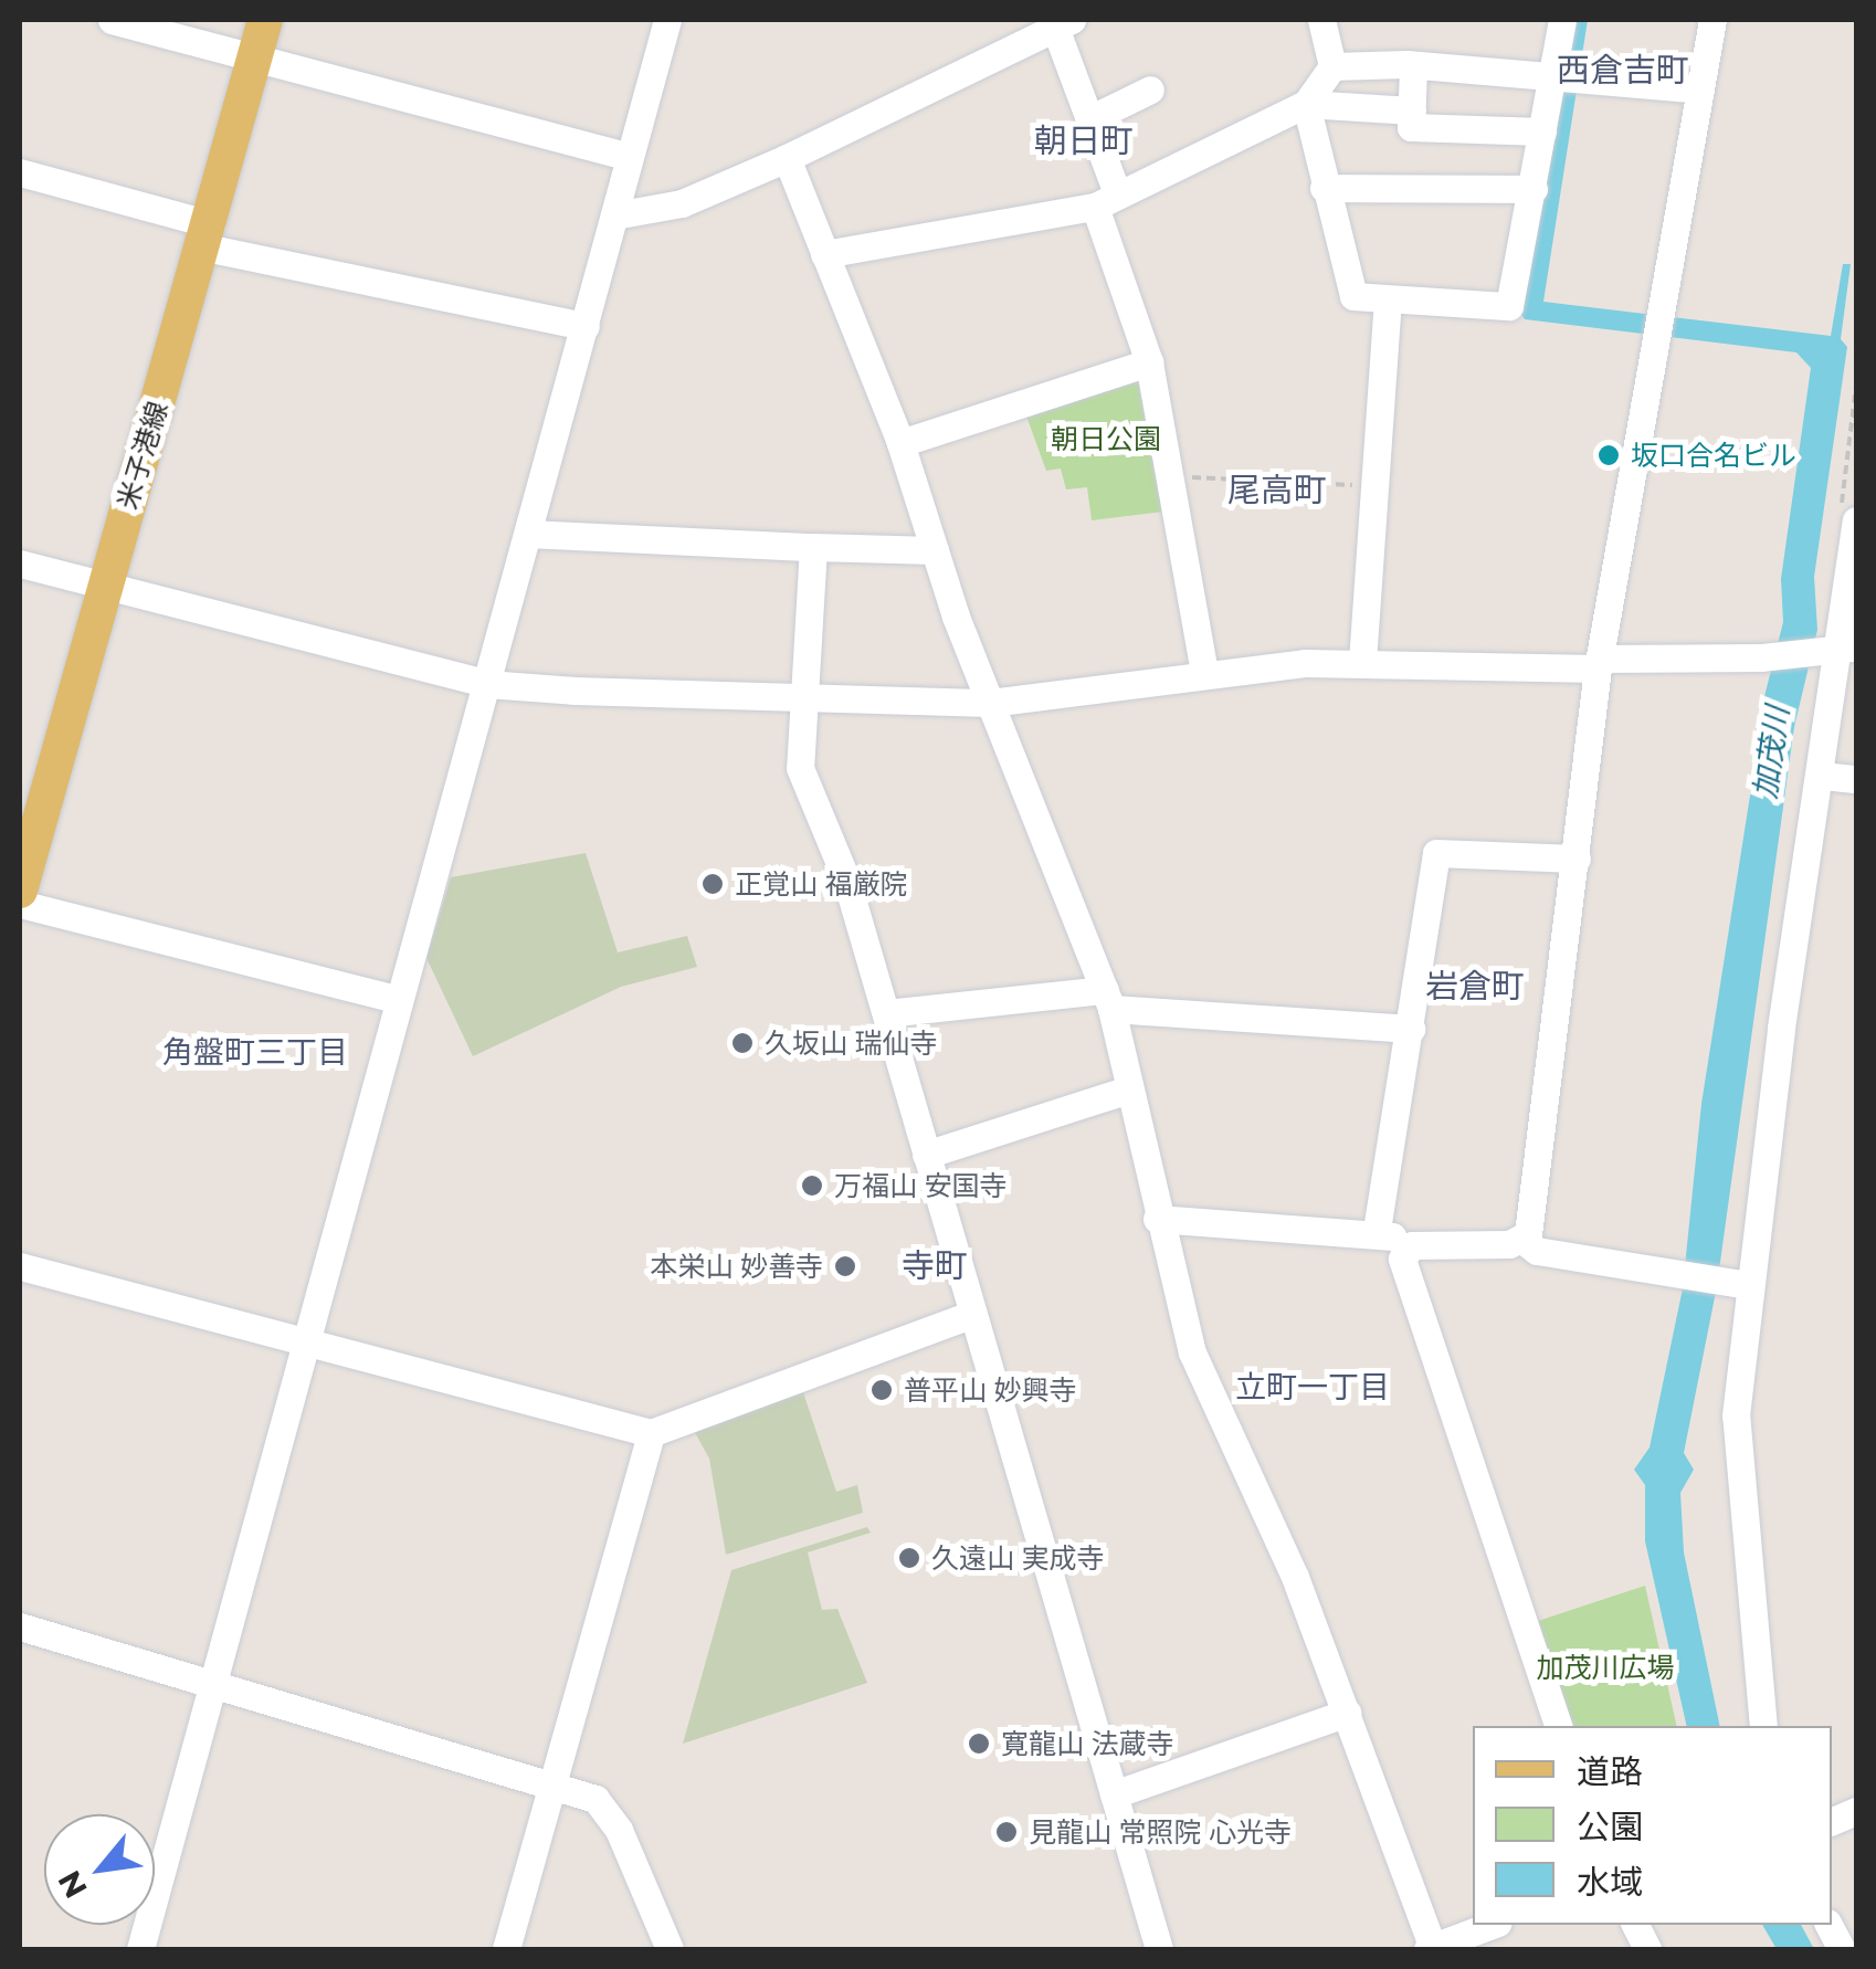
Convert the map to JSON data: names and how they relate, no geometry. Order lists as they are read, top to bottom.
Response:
{
  "streets": {
    "main road": ["米子港線"]
  },
  "districts": [
    "西倉吉町",
    "朝日町",
    "尾高町",
    "岩倉町",
    "角盤町三丁目",
    "寺町",
    "立町一丁目"
  ],
  "water": ["加茂川"],
  "parks": ["朝日公園", "加茂川広場"],
  "places": [
    "坂口合名ビル",
    "正覚山 福厳院",
    "久坂山 瑞仙寺",
    "万福山 安国寺",
    "本栄山 妙善寺",
    "普平山 妙興寺",
    "久遠山 実成寺",
    "寛龍山 法蔵寺",
    "見龍山 常照院 心光寺"
  ],
  "legend": ["道路", "公園", "水域"],
  "north": "bottom left"
}
